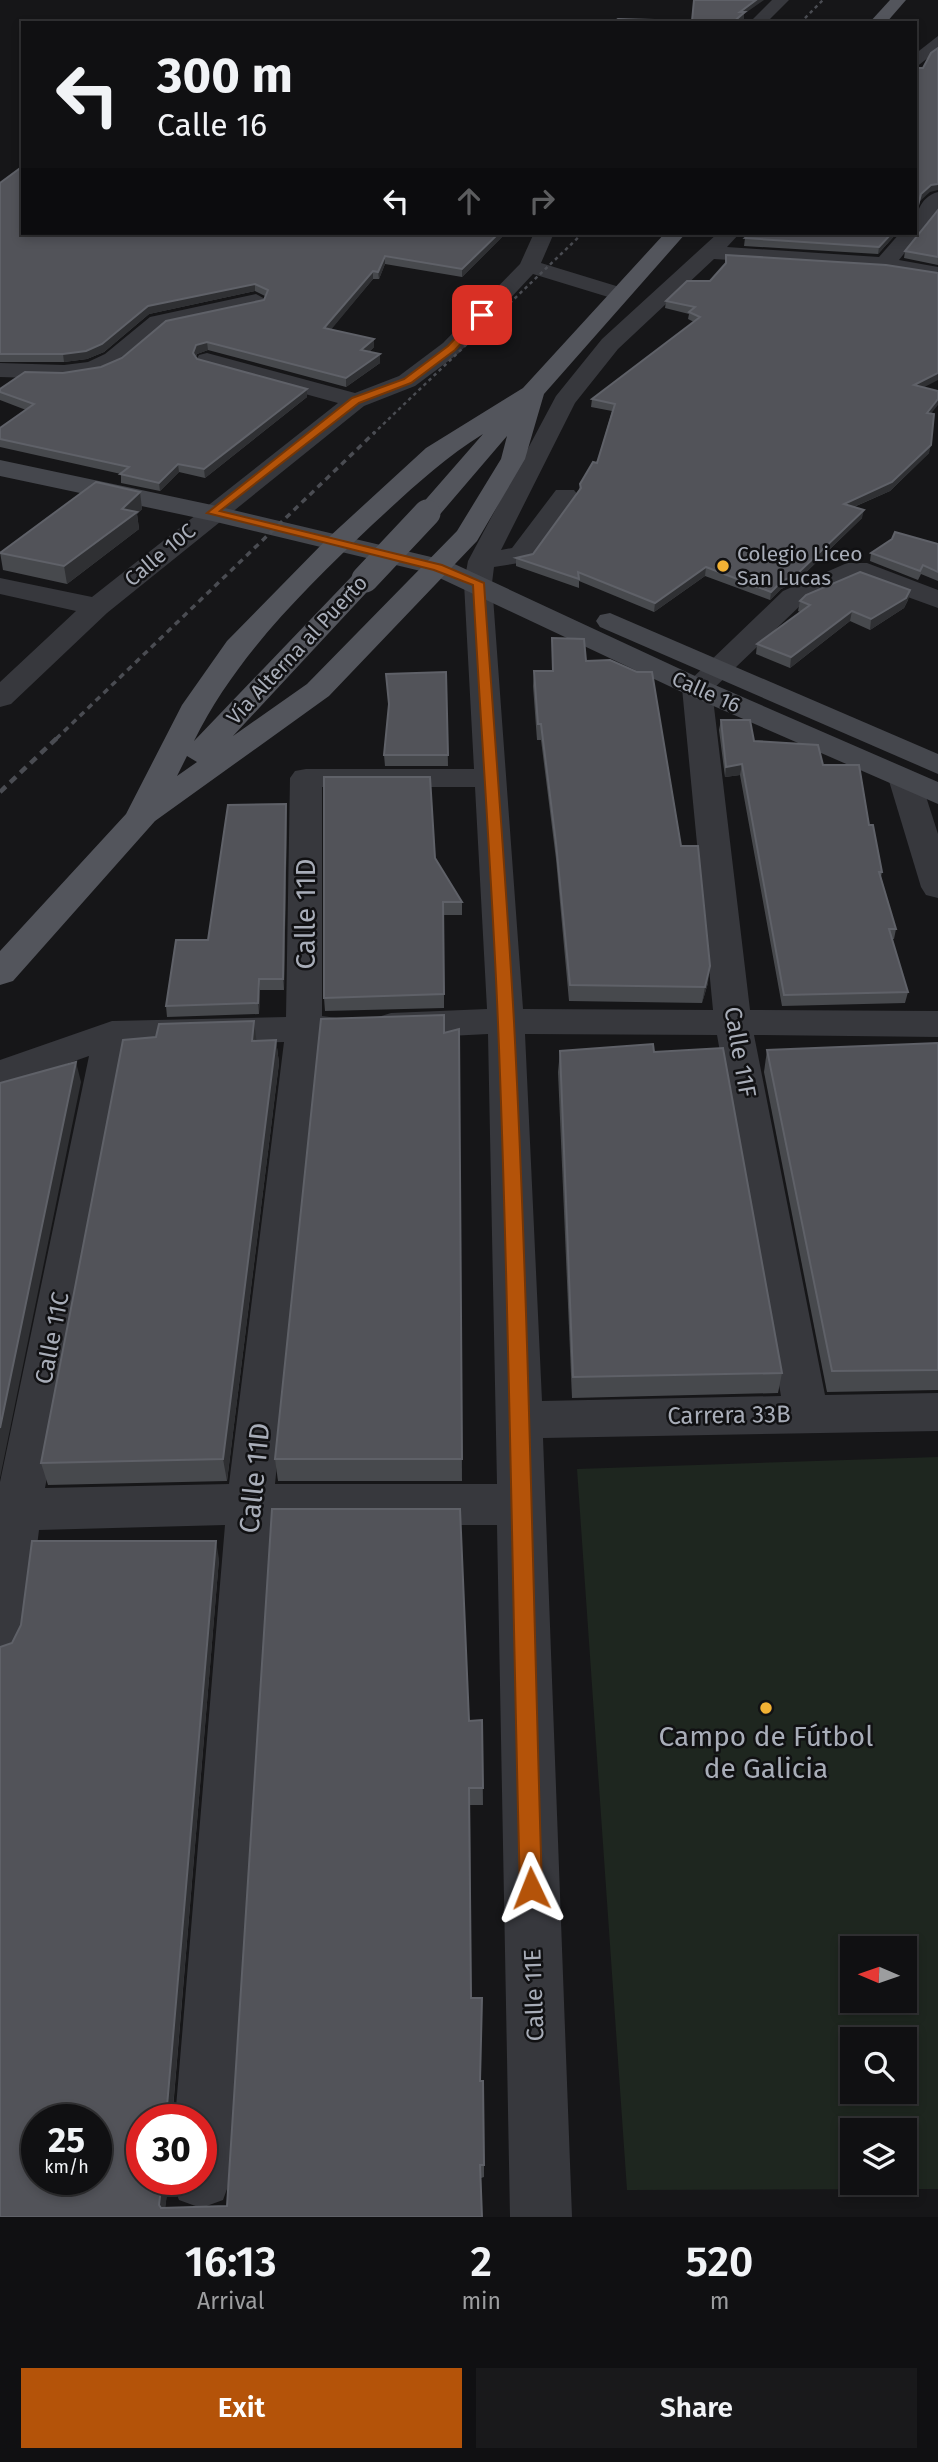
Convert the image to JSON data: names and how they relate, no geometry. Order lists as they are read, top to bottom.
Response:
{
  "streets": {
    "main road": ["Vía Alterna al Puerto"],
    "street": [
      "Calle 10C",
      "Calle 16",
      "Calle 11D",
      "Calle 11F",
      "Calle 11C",
      "Carrera 33B",
      "Calle 11E"
    ]
  },
  "crossings": [
    ["Calle 10C", "Calle 16"],
    ["Calle 16", "Calle 11F"],
    ["Calle 16", "Calle 11E"],
    ["Calle 11D", "Calle 11E"],
    ["Calle 11F", "Carrera 33B"],
    ["Carrera 33B", "Calle 11E"]
  ],
  "places": ["Colegio Liceo San Lucas", "Campo de Fútbol de Galicia"],
  "north": "left",
  "page": {
    "turn": ["300 m", "Calle 16"],
    "speed": "25 km/h",
    "limit": "30",
    "eta": [
      "16:13",
      "Arrival",
      "2",
      "min",
      "520",
      "m"
    ],
    "buttons": ["Exit", "Share"]
  }
}
